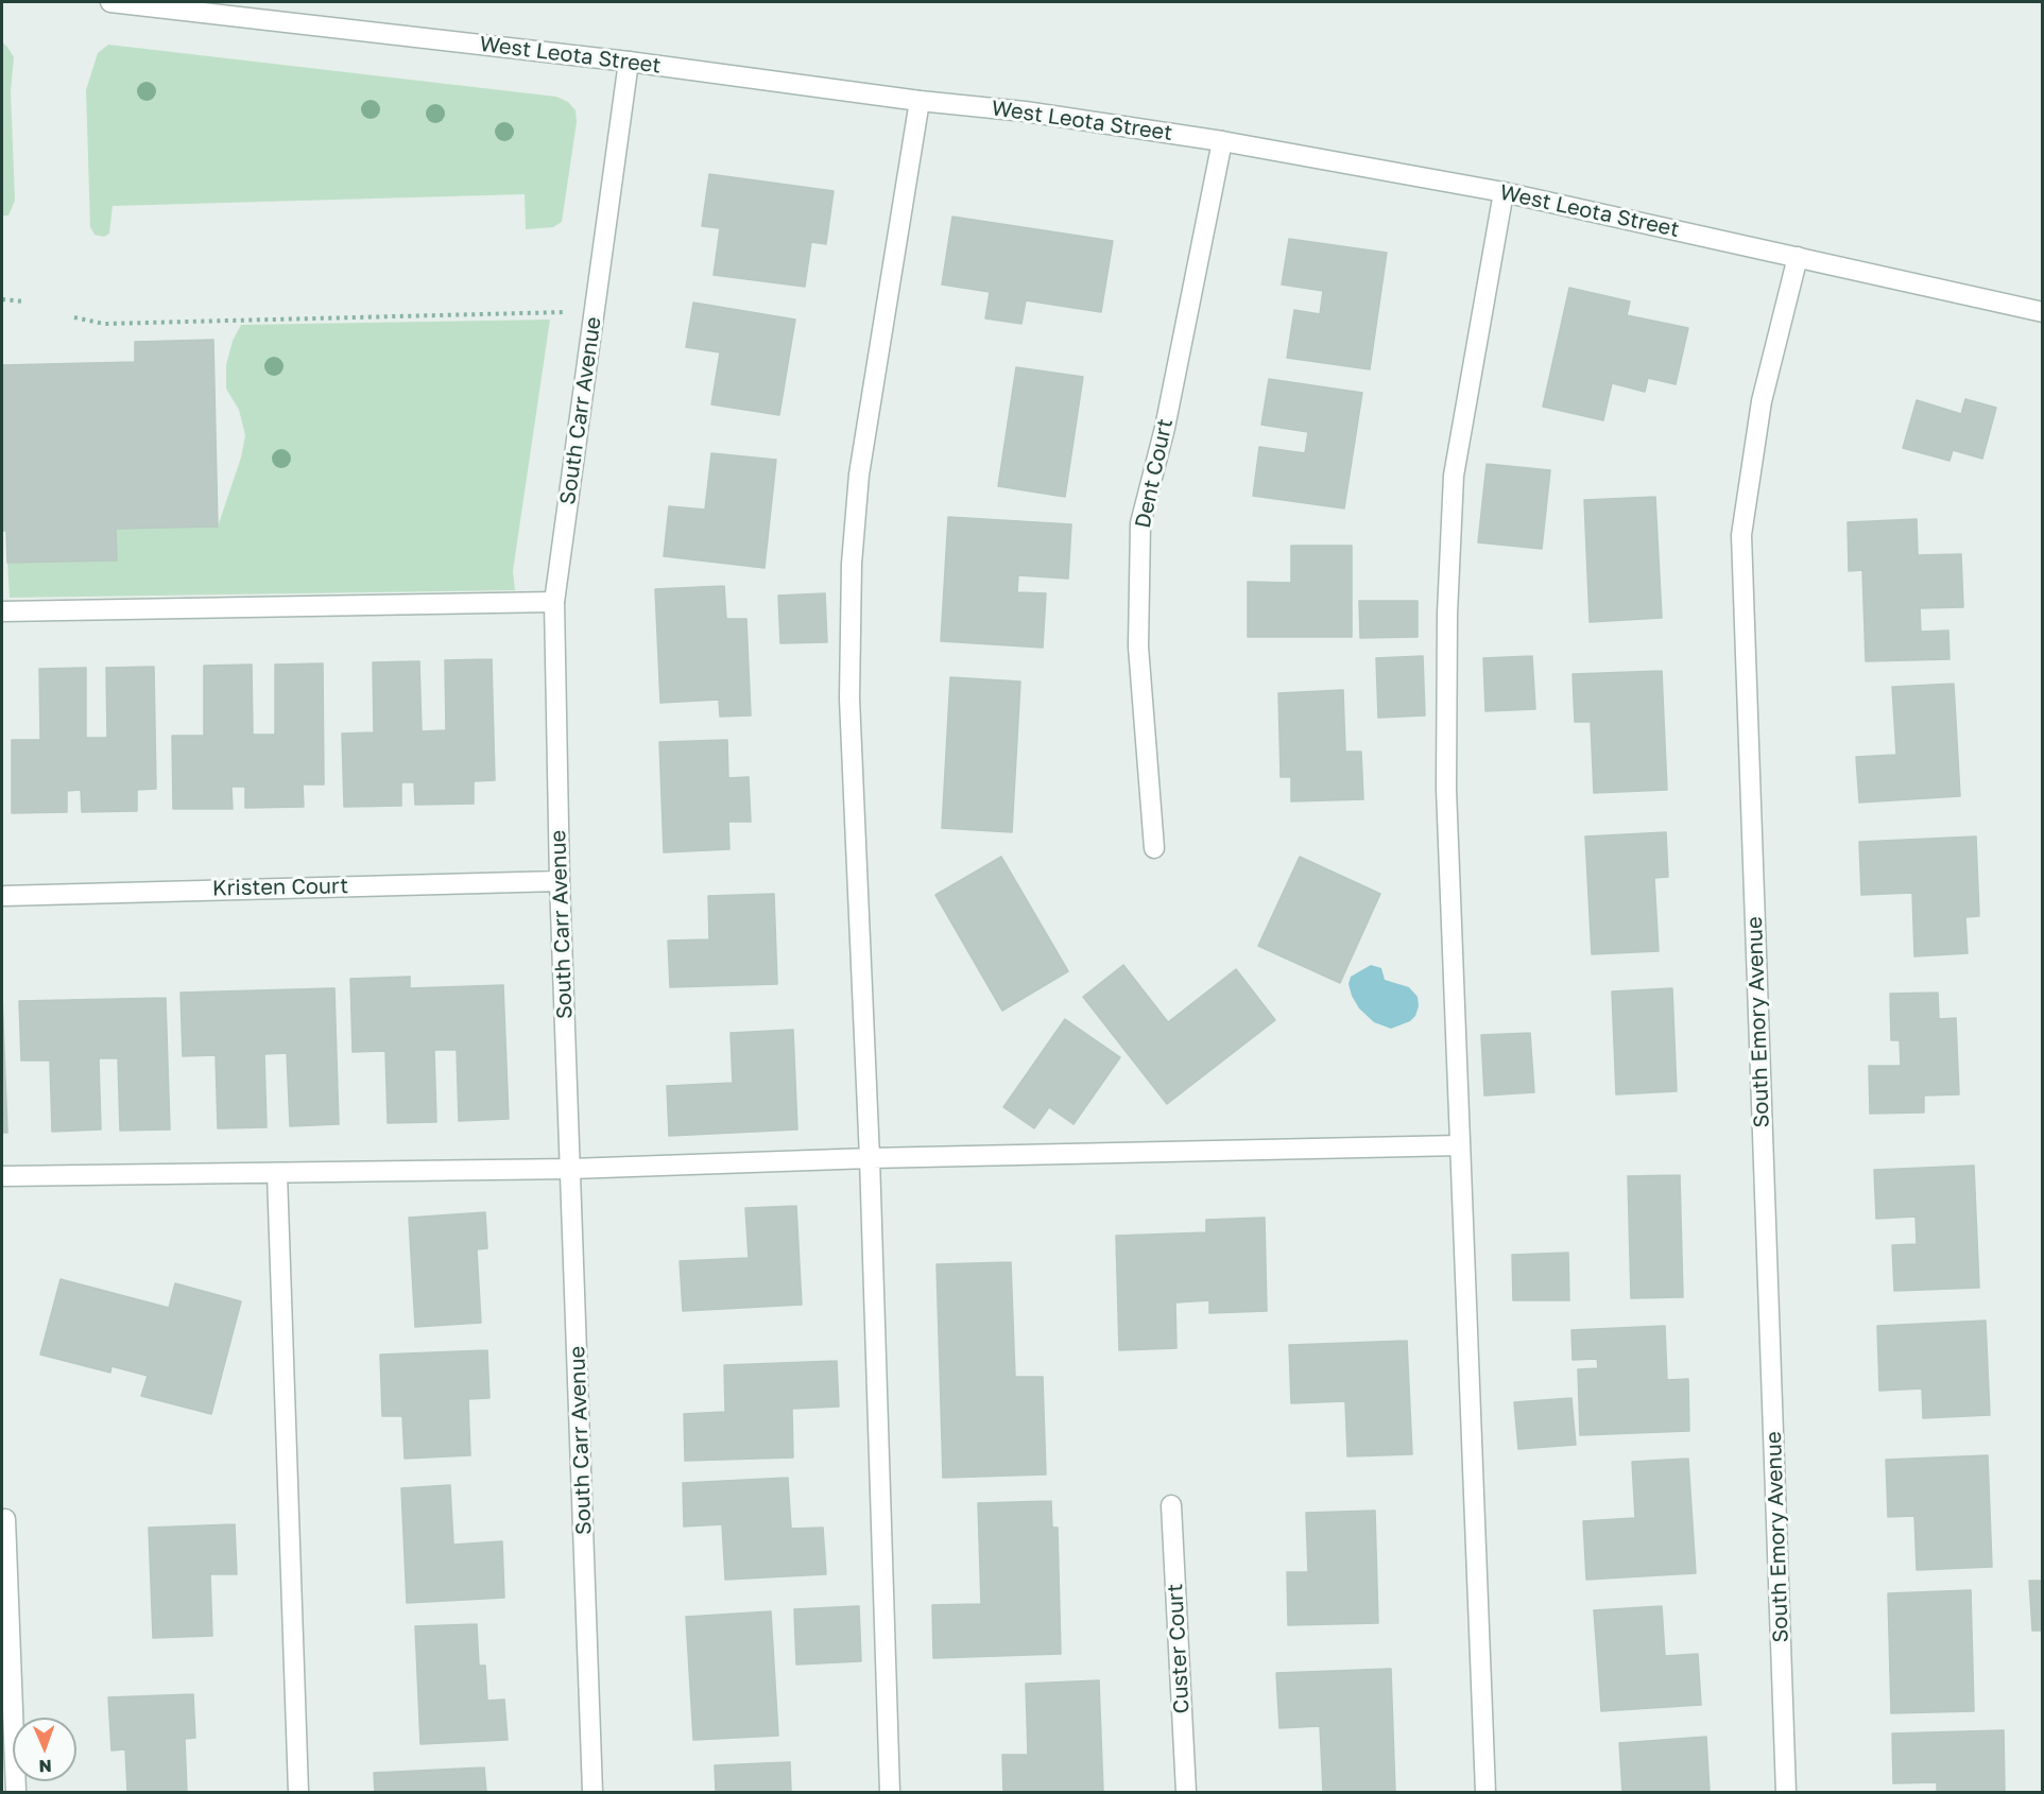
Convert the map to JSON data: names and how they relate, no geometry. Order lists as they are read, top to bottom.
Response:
{
  "streets": {
    "street": [
      "West Leota Street",
      "South Carr Avenue",
      "Dent Court",
      "Kristen Court",
      "South Emory Avenue",
      "Custer Court"
    ]
  },
  "crossings": [
    ["West Leota Street", "South Carr Avenue"],
    ["West Leota Street", "Dent Court"],
    ["West Leota Street", "South Emory Avenue"],
    ["South Carr Avenue", "Kristen Court"]
  ],
  "north": "bottom"
}
